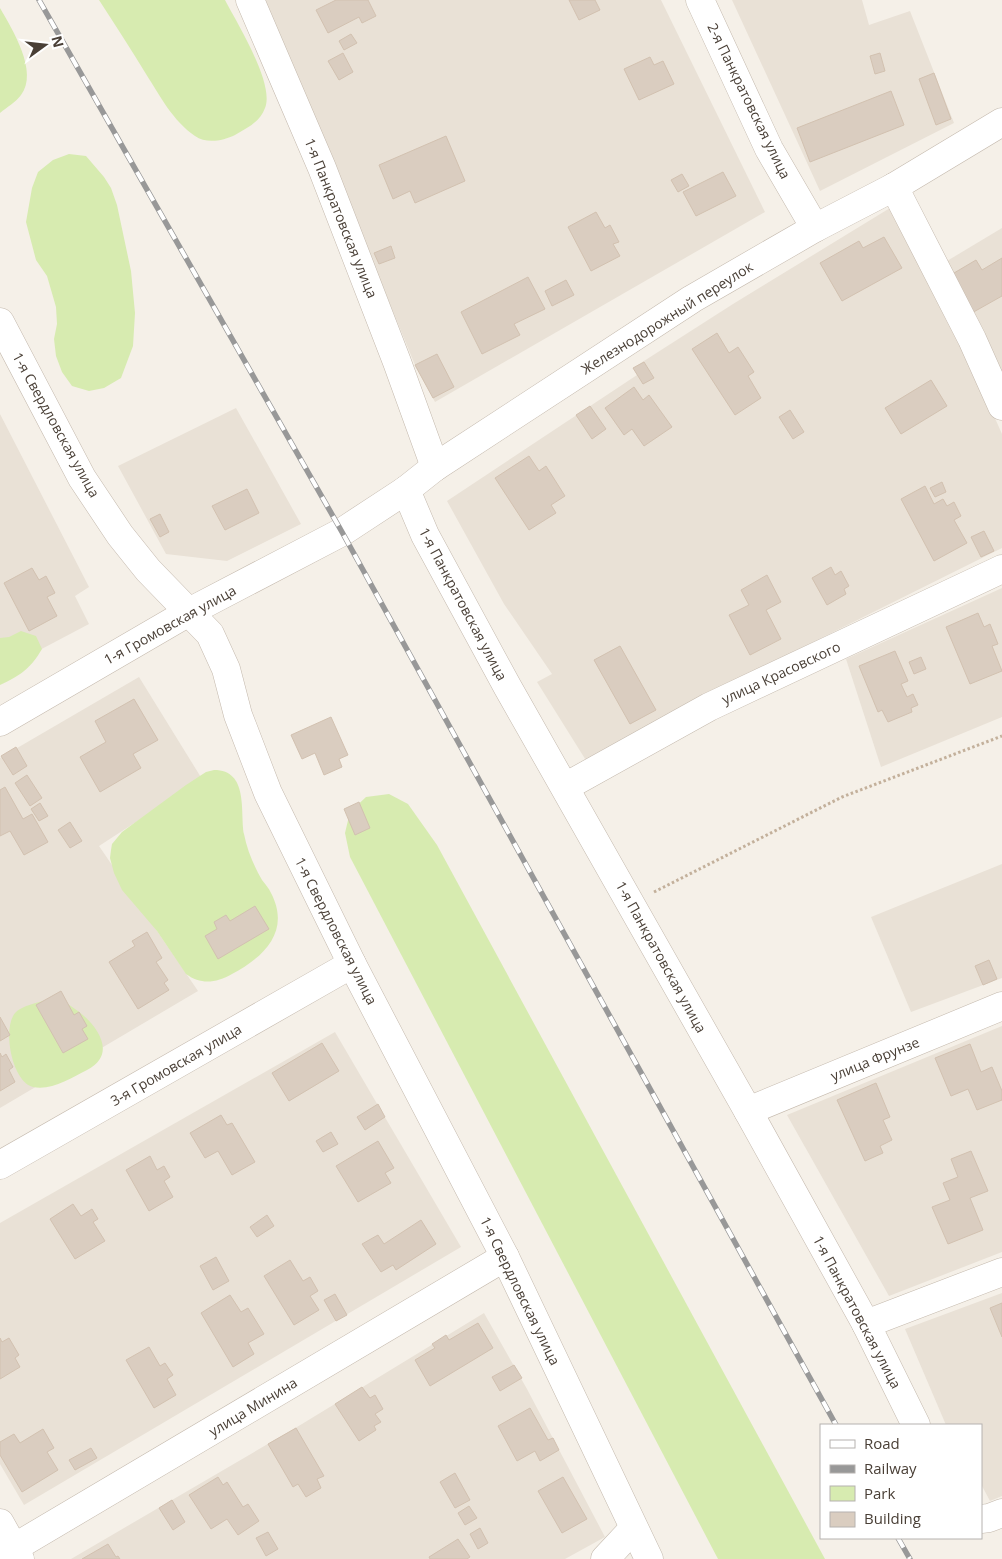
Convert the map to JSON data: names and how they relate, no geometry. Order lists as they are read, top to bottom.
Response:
{
  "streets": {
    "street": [
      "2-я Панкратовская улица",
      "1-я Панкратовская улица",
      "Железнодорожный переулок",
      "1-я Свердловская улица",
      "1-я Громовская улица",
      "улица Красовского",
      "улица Фрунзе",
      "3-я Громовская улица",
      "улица Минина"
    ]
  },
  "crossings": [
    ["2-я Панкратовская улица", "Железнодорожный переулок"],
    ["1-я Панкратовская улица", "Железнодорожный переулок"],
    ["1-я Панкратовская улица", "улица Красовского"],
    ["1-я Панкратовская улица", "улица Фрунзе"],
    ["Железнодорожный переулок", "1-я Громовская улица"],
    ["1-я Свердловская улица", "1-я Громовская улица"],
    ["1-я Свердловская улица", "3-я Громовская улица"],
    ["1-я Свердловская улица", "улица Минина"]
  ],
  "legend": [
    "Road",
    "Railway",
    "Park",
    "Building"
  ],
  "north": "right"
}
